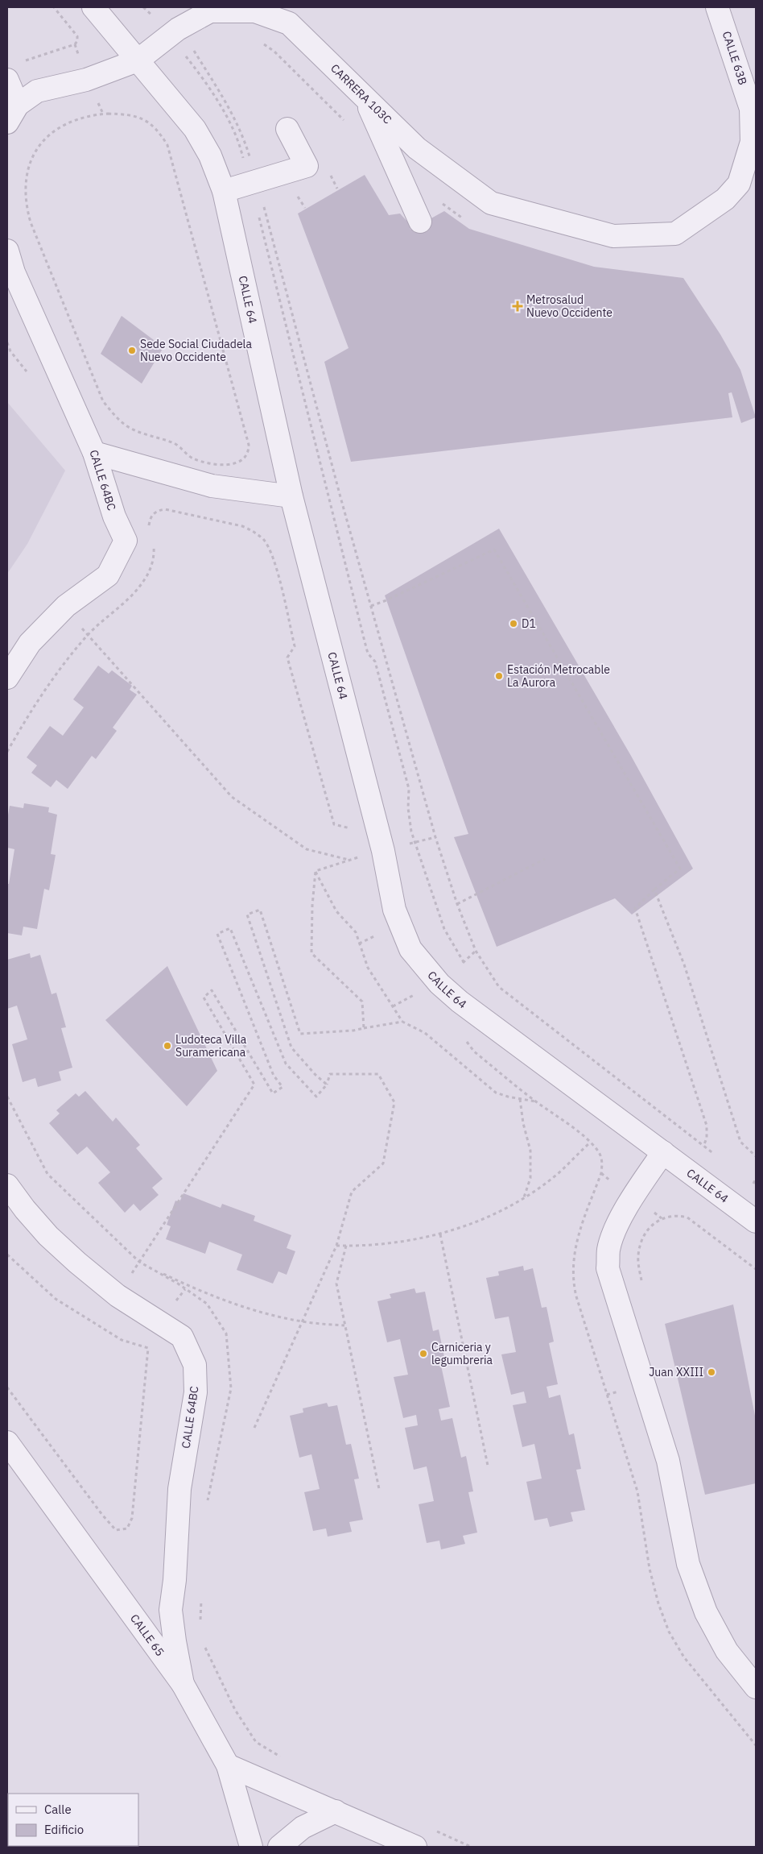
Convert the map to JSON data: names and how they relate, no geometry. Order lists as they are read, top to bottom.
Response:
{
  "streets": {
    "street": [
      "CALLE 63B",
      "CARRERA 103C",
      "CALLE 64",
      "CALLE 64BC",
      "CALLE 65"
    ]
  },
  "crossings": [
    ["CALLE 63B", "CARRERA 103C"],
    ["CARRERA 103C", "CALLE 64"],
    ["CALLE 64BC", "CALLE 65"]
  ],
  "places": {
    "health": ["Metrosalud Nuevo Occidente"],
    "other": [
      "Sede Social Ciudadela Nuevo Occidente",
      "D1",
      "Estación Metrocable La Aurora",
      "Ludoteca Villa Suramericana",
      "Carniceria y legumbreria",
      "Juan XXIII"
    ]
  },
  "legend": ["Calle", "Edificio"]
}
